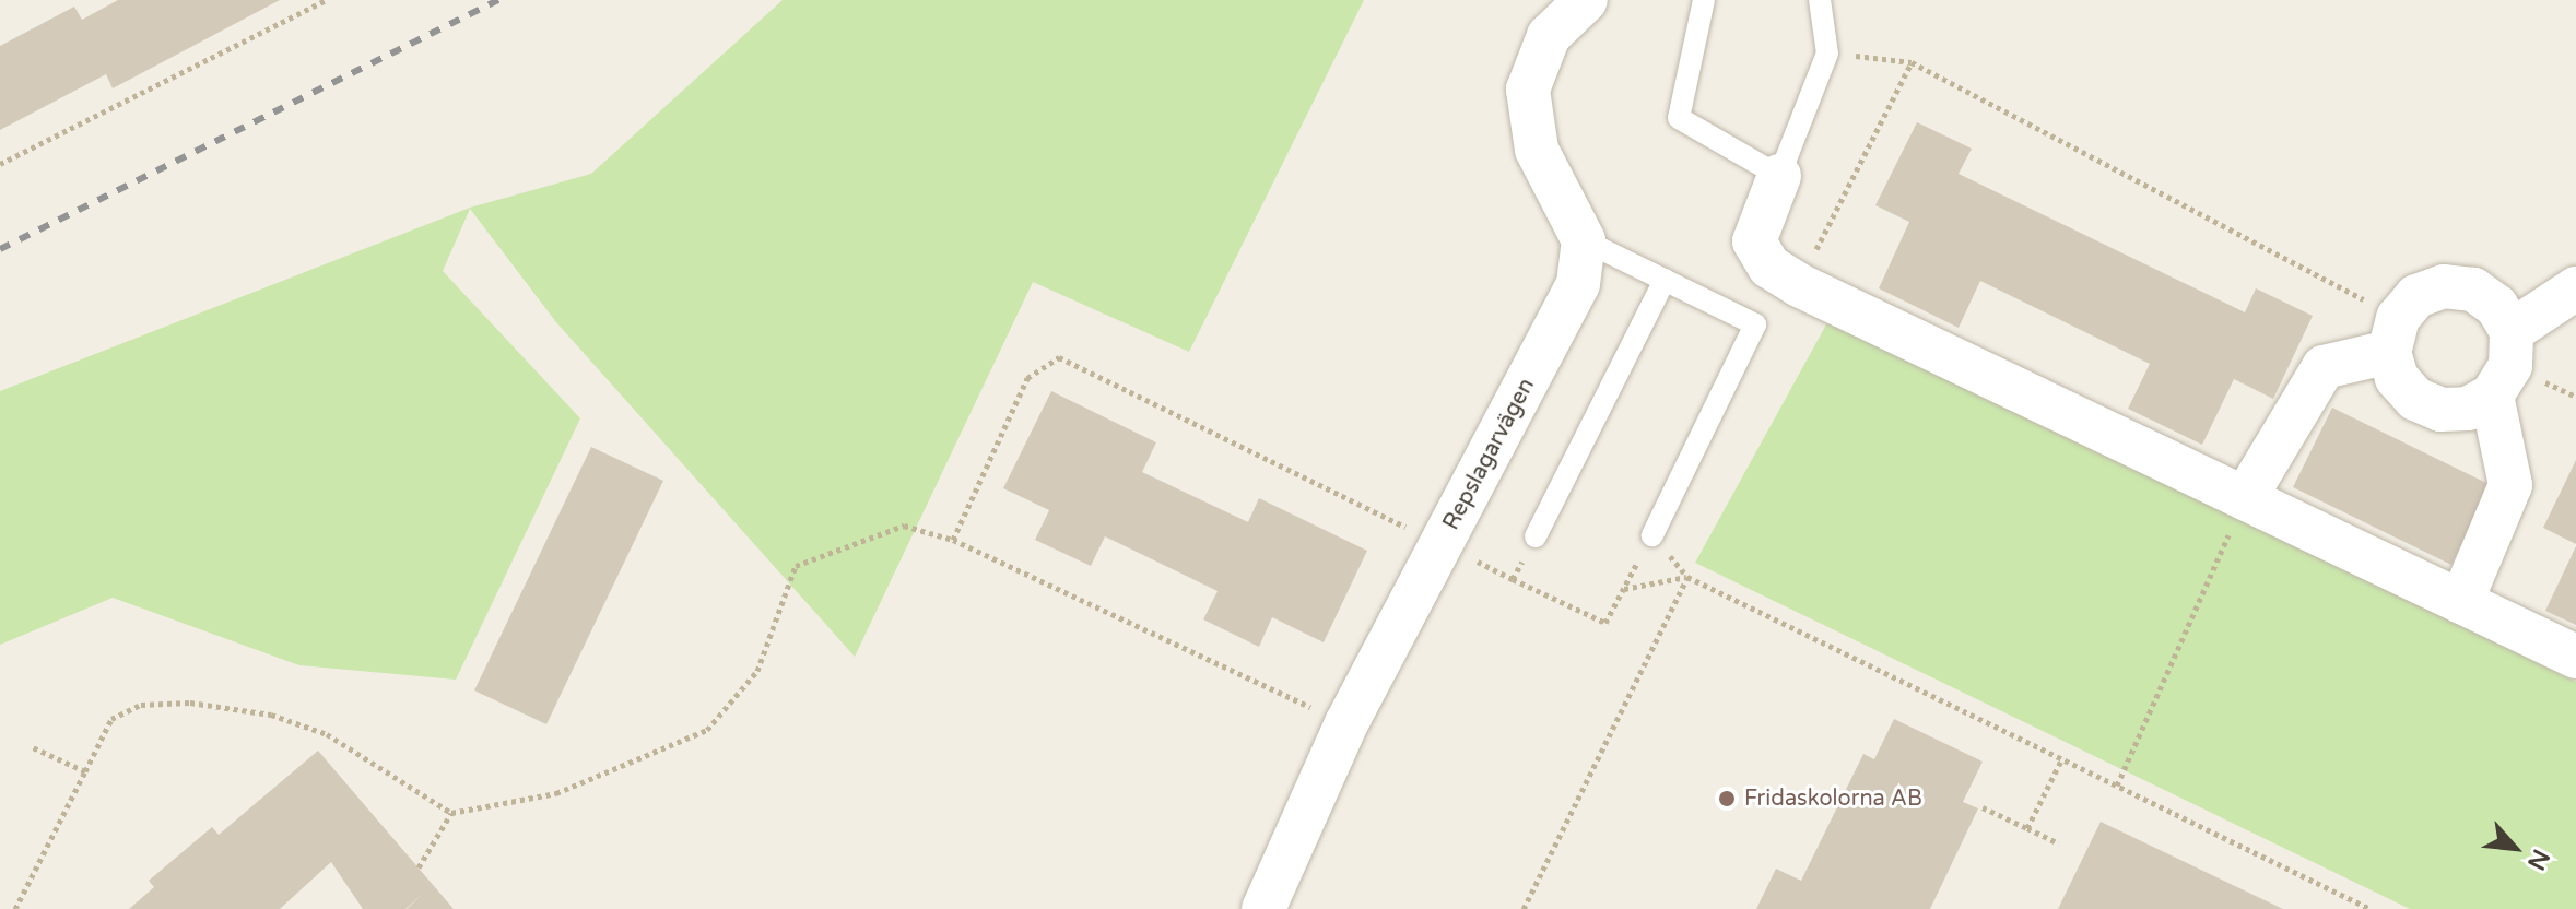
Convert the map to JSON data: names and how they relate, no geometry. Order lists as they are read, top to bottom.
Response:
{
  "streets": {
    "street": ["Repslagarvägen"]
  },
  "places": ["Fridaskolorna AB"],
  "north": "bottom right"
}
